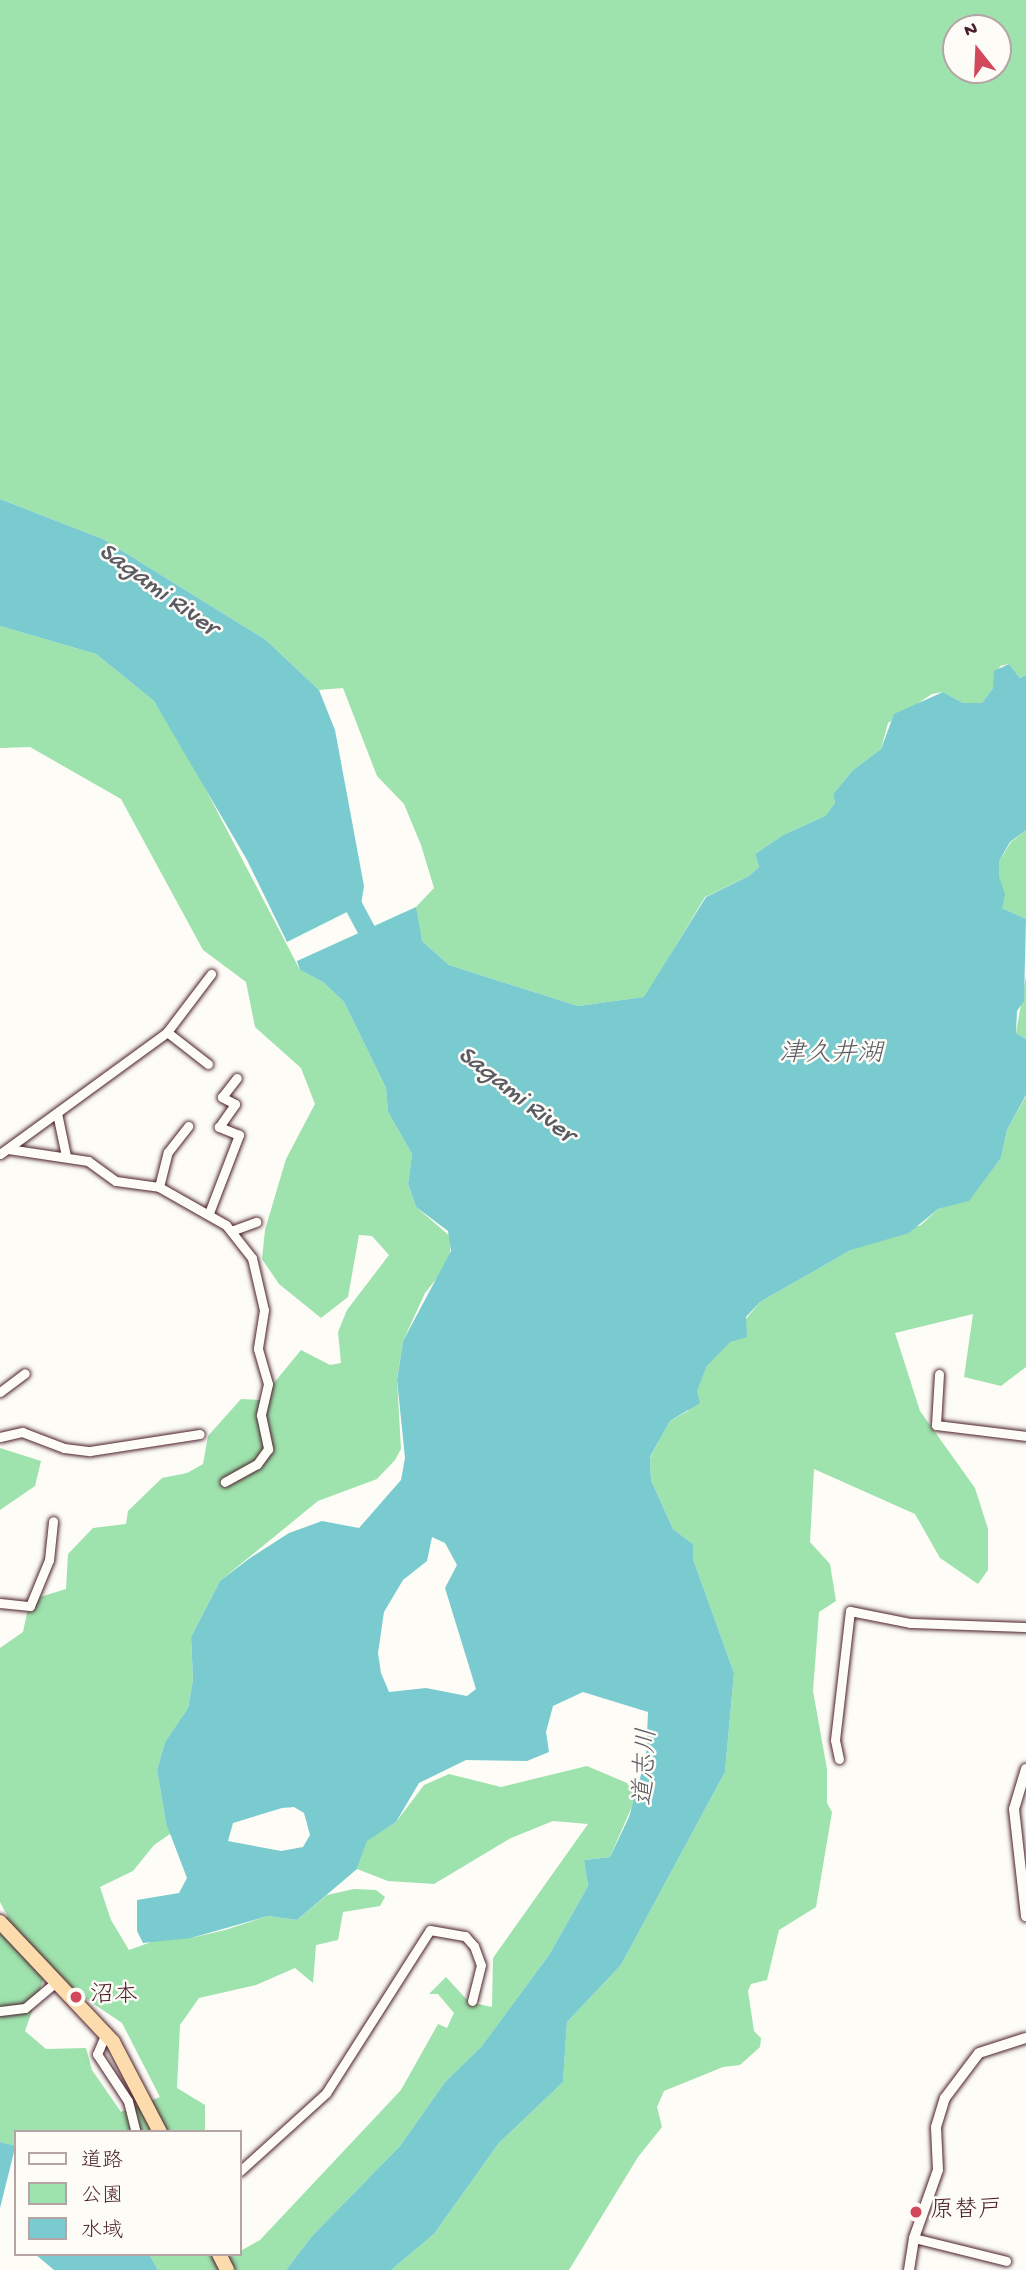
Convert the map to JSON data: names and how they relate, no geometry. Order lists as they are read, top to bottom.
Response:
{
  "water": ["Sagami River", "津久井湖", "道志川"],
  "places": ["沼本", "原替戸"],
  "legend": ["道路", "公園", "水域"],
  "north": "top"
}
